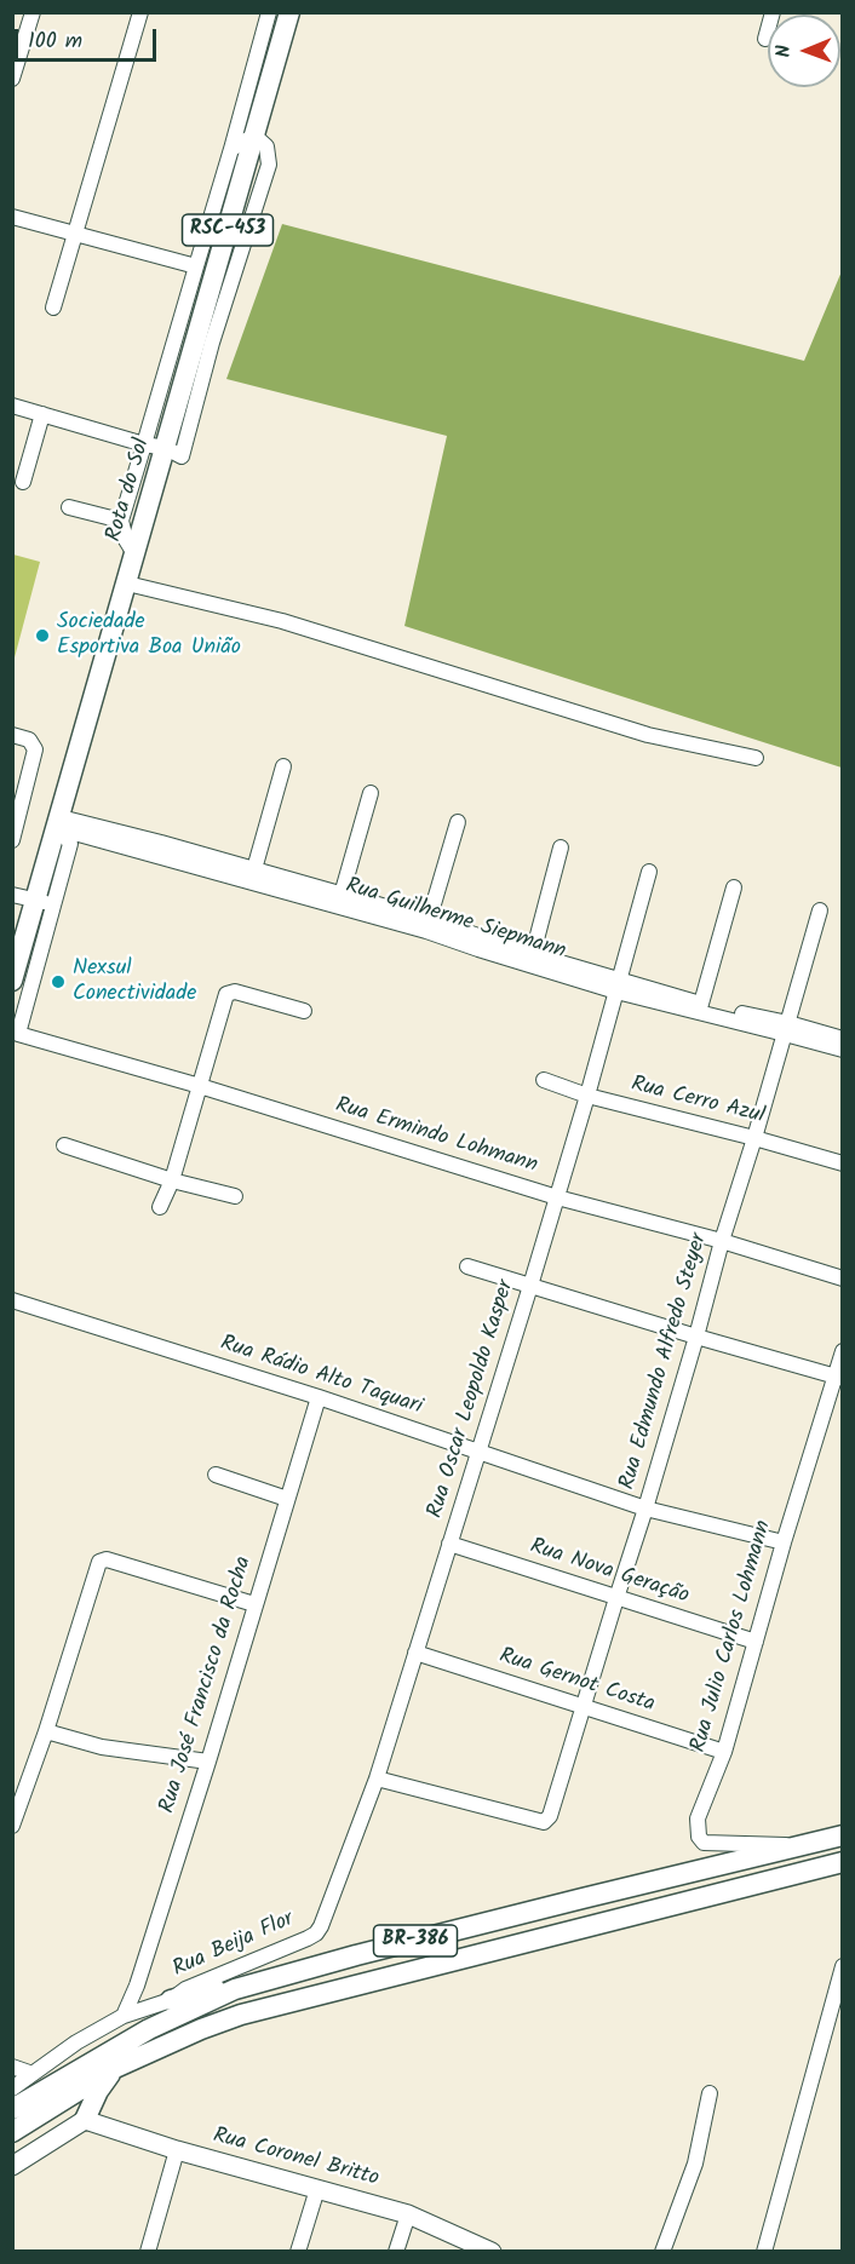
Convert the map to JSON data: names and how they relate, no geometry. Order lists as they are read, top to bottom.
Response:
{
  "streets": {
    "highway": ["RSC-453", "Rota do Sol", "BR-386"],
    "main road": ["Rua Coronel Britto"],
    "street": [
      "Rua Guilherme Siepmann",
      "Rua Cerro Azul",
      "Rua Ermindo Lohmann",
      "Rua Edmundo Alfredo Steyer",
      "Rua Rádio Alto Taquari",
      "Rua Oscar Leopoldo Kasper",
      "Rua Nova Geração",
      "Rua Julio Carlos Lohmann",
      "Rua Gernot Costa",
      "Rua José Francisco da Rocha",
      "Rua Beija Flor"
    ]
  },
  "crossings": [
    ["Rota do Sol", "Rua Guilherme Siepmann"],
    ["Rua Guilherme Siepmann", "Rua Edmundo Alfredo Steyer"],
    ["Rua Guilherme Siepmann", "Rua Oscar Leopoldo Kasper"],
    ["Rua Cerro Azul", "Rua Edmundo Alfredo Steyer"],
    ["Rua Cerro Azul", "Rua Oscar Leopoldo Kasper"],
    ["Rua Ermindo Lohmann", "Rua Edmundo Alfredo Steyer"],
    ["Rua Ermindo Lohmann", "Rua Oscar Leopoldo Kasper"],
    ["Rua Edmundo Alfredo Steyer", "Rua Rádio Alto Taquari"],
    ["Rua Edmundo Alfredo Steyer", "Rua Oscar Leopoldo Kasper"],
    ["Rua Edmundo Alfredo Steyer", "Rua Nova Geração"],
    ["Rua Edmundo Alfredo Steyer", "Rua Gernot Costa"],
    ["Rua Rádio Alto Taquari", "Rua Oscar Leopoldo Kasper"],
    ["Rua Rádio Alto Taquari", "Rua Julio Carlos Lohmann"],
    ["Rua Rádio Alto Taquari", "Rua José Francisco da Rocha"],
    ["Rua Oscar Leopoldo Kasper", "Rua Nova Geração"],
    ["Rua Oscar Leopoldo Kasper", "Rua Gernot Costa"],
    ["Rua Oscar Leopoldo Kasper", "Rua Beija Flor"],
    ["Rua Nova Geração", "Rua Julio Carlos Lohmann"],
    ["Rua Julio Carlos Lohmann", "Rua Gernot Costa"],
    ["Rua Julio Carlos Lohmann", "BR-386"],
    ["Rua José Francisco da Rocha", "Rua Beija Flor"]
  ],
  "places": ["Sociedade Esportiva Boa União", "Nexsul Conectividade"],
  "scale_bar": "100 m",
  "north": "left"
}
